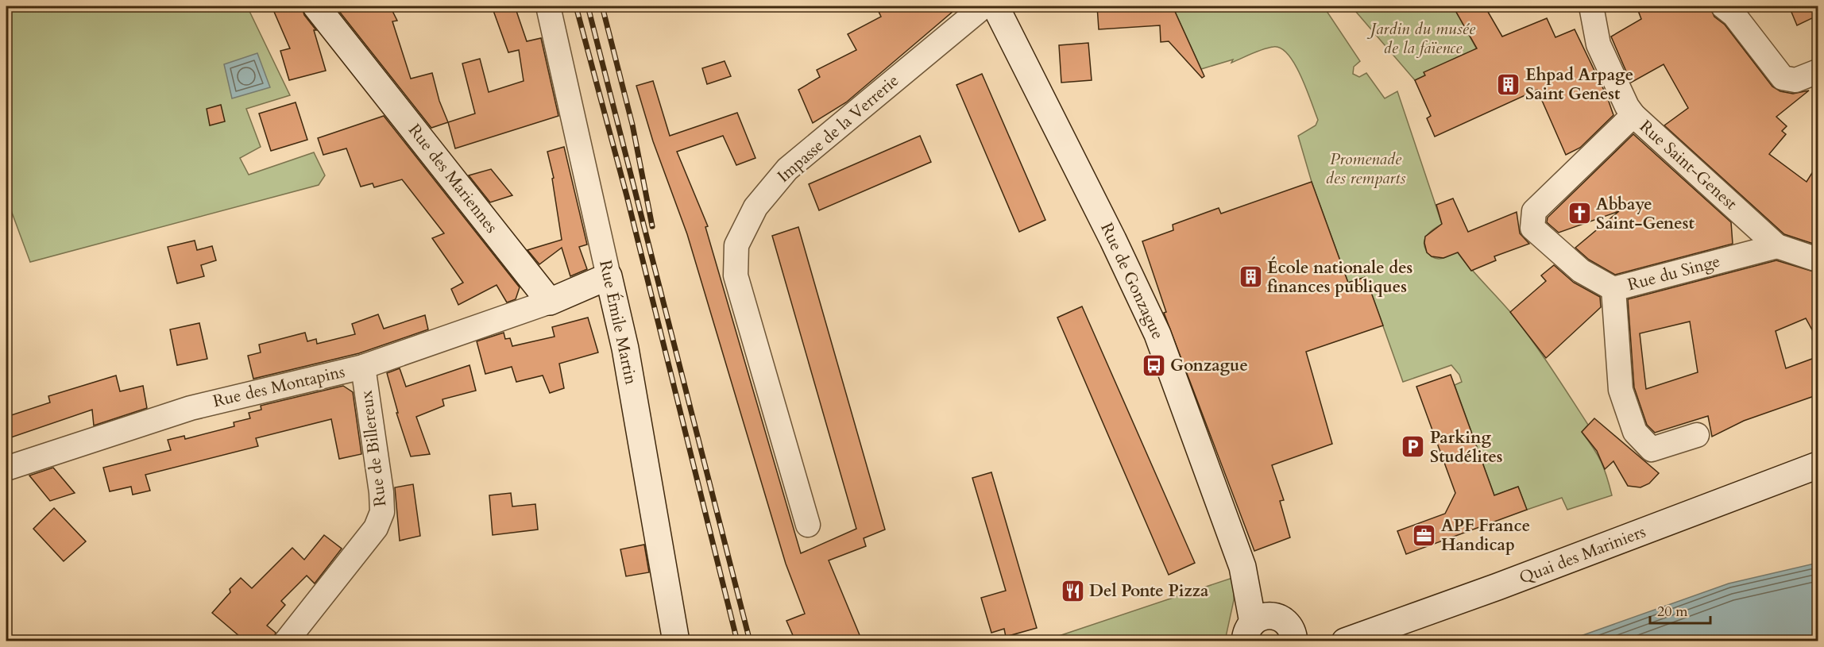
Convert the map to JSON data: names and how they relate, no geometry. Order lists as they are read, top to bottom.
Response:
{
  "streets": {
    "main road": [
      "Rue des Mariennes",
      "Rue de Gonzague",
      "Rue Émile Martin",
      "Quai des Mariniers"
    ],
    "street": [
      "Impasse de la Verrerie",
      "Rue Saint-Genest",
      "Rue du Singe",
      "Rue des Montapins",
      "Rue de Billereux"
    ]
  },
  "crossings": [
    ["Rue Saint-Genest", "Rue du Singe"],
    ["Rue des Mariennes", "Rue des Montapins"],
    ["Rue des Montapins", "Rue de Billereux"]
  ],
  "parks": ["Jardin du musée de la faïence", "Promenade des remparts"],
  "places": {
    "building": ["Ehpad Arpage Saint Genest", "École nationale des finances publiques"],
    "church": ["Abbaye Saint-Genest"],
    "bus stop": ["Gonzague"],
    "parking": ["Parking Studélites"],
    "office": ["APF France Handicap"],
    "restaurant": ["Del Ponte Pizza"]
  },
  "scale_bar": "20 m"
}
